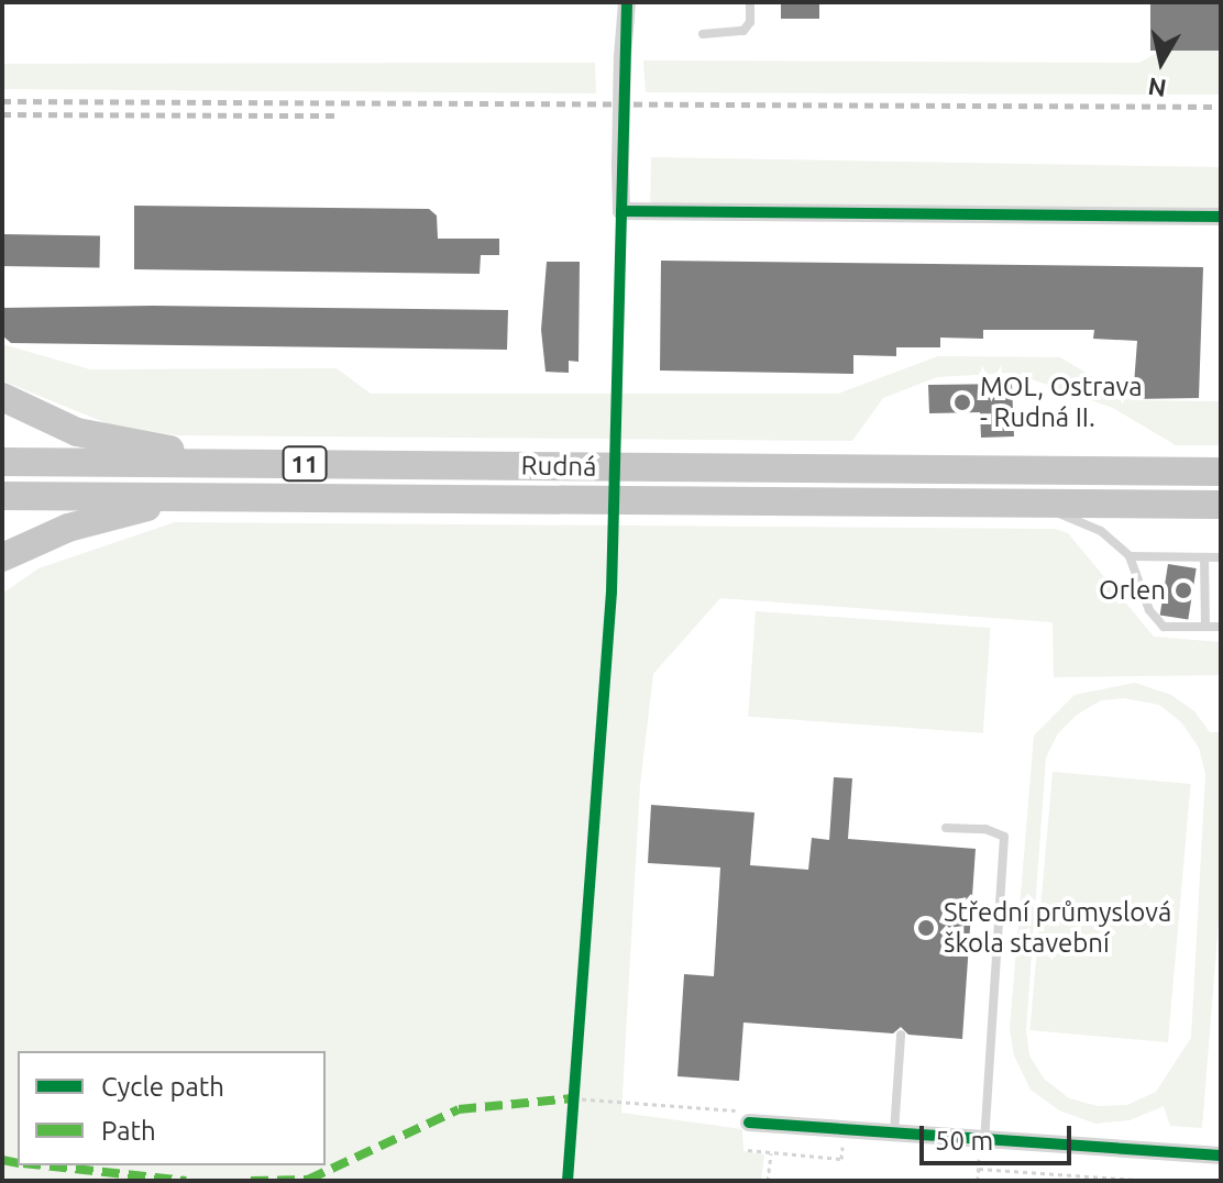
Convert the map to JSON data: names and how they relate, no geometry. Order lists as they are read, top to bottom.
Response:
{
  "streets": {
    "highway": ["11", "Rudná"]
  },
  "places": ["MOL, Ostrava - Rudná II.", "Orlen", "Střední průmyslová škola stavební"],
  "legend": ["Cycle path", "Path"],
  "scale_bar": "50 m",
  "north": "bottom"
}
